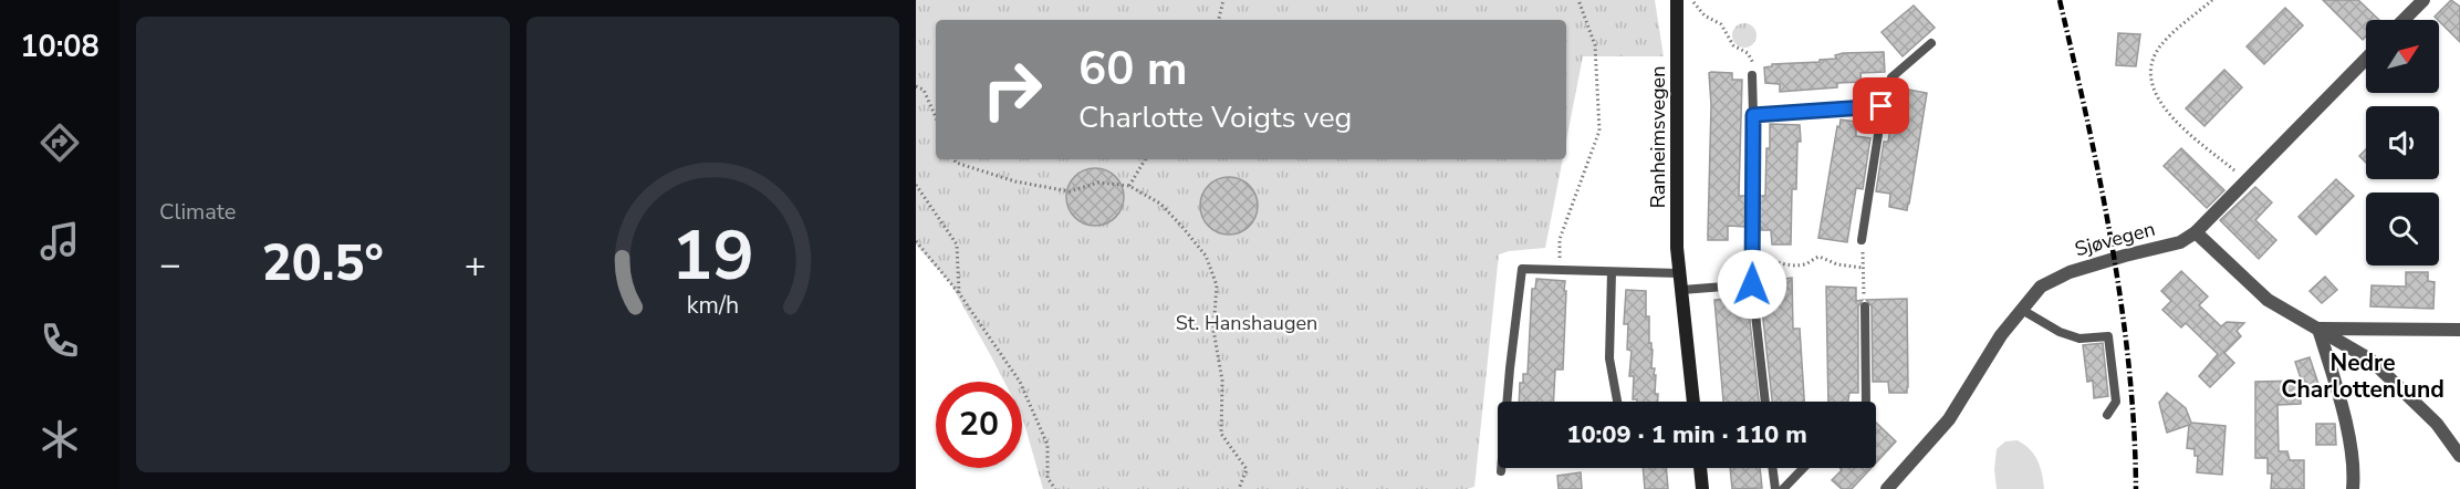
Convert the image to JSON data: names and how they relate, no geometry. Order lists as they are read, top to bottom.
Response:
{
  "streets": {
    "street": ["Ranheimsvegen", "Sjøvegen"]
  },
  "districts": ["Nedre Charlottenlund"],
  "parks": ["St. Hanshaugen"],
  "north": "top right",
  "page": {
    "tabs": "10:08",
    "tile": "Climate",
    "turn": ["60 m", "Charlotte Voigts veg"],
    "heat": ["−", "20.5°", "+"],
    "limit": "20",
    "trip": "10:09 · 1 min · 110 m",
    "gauge": ["19", "km/h"]
  }
}
